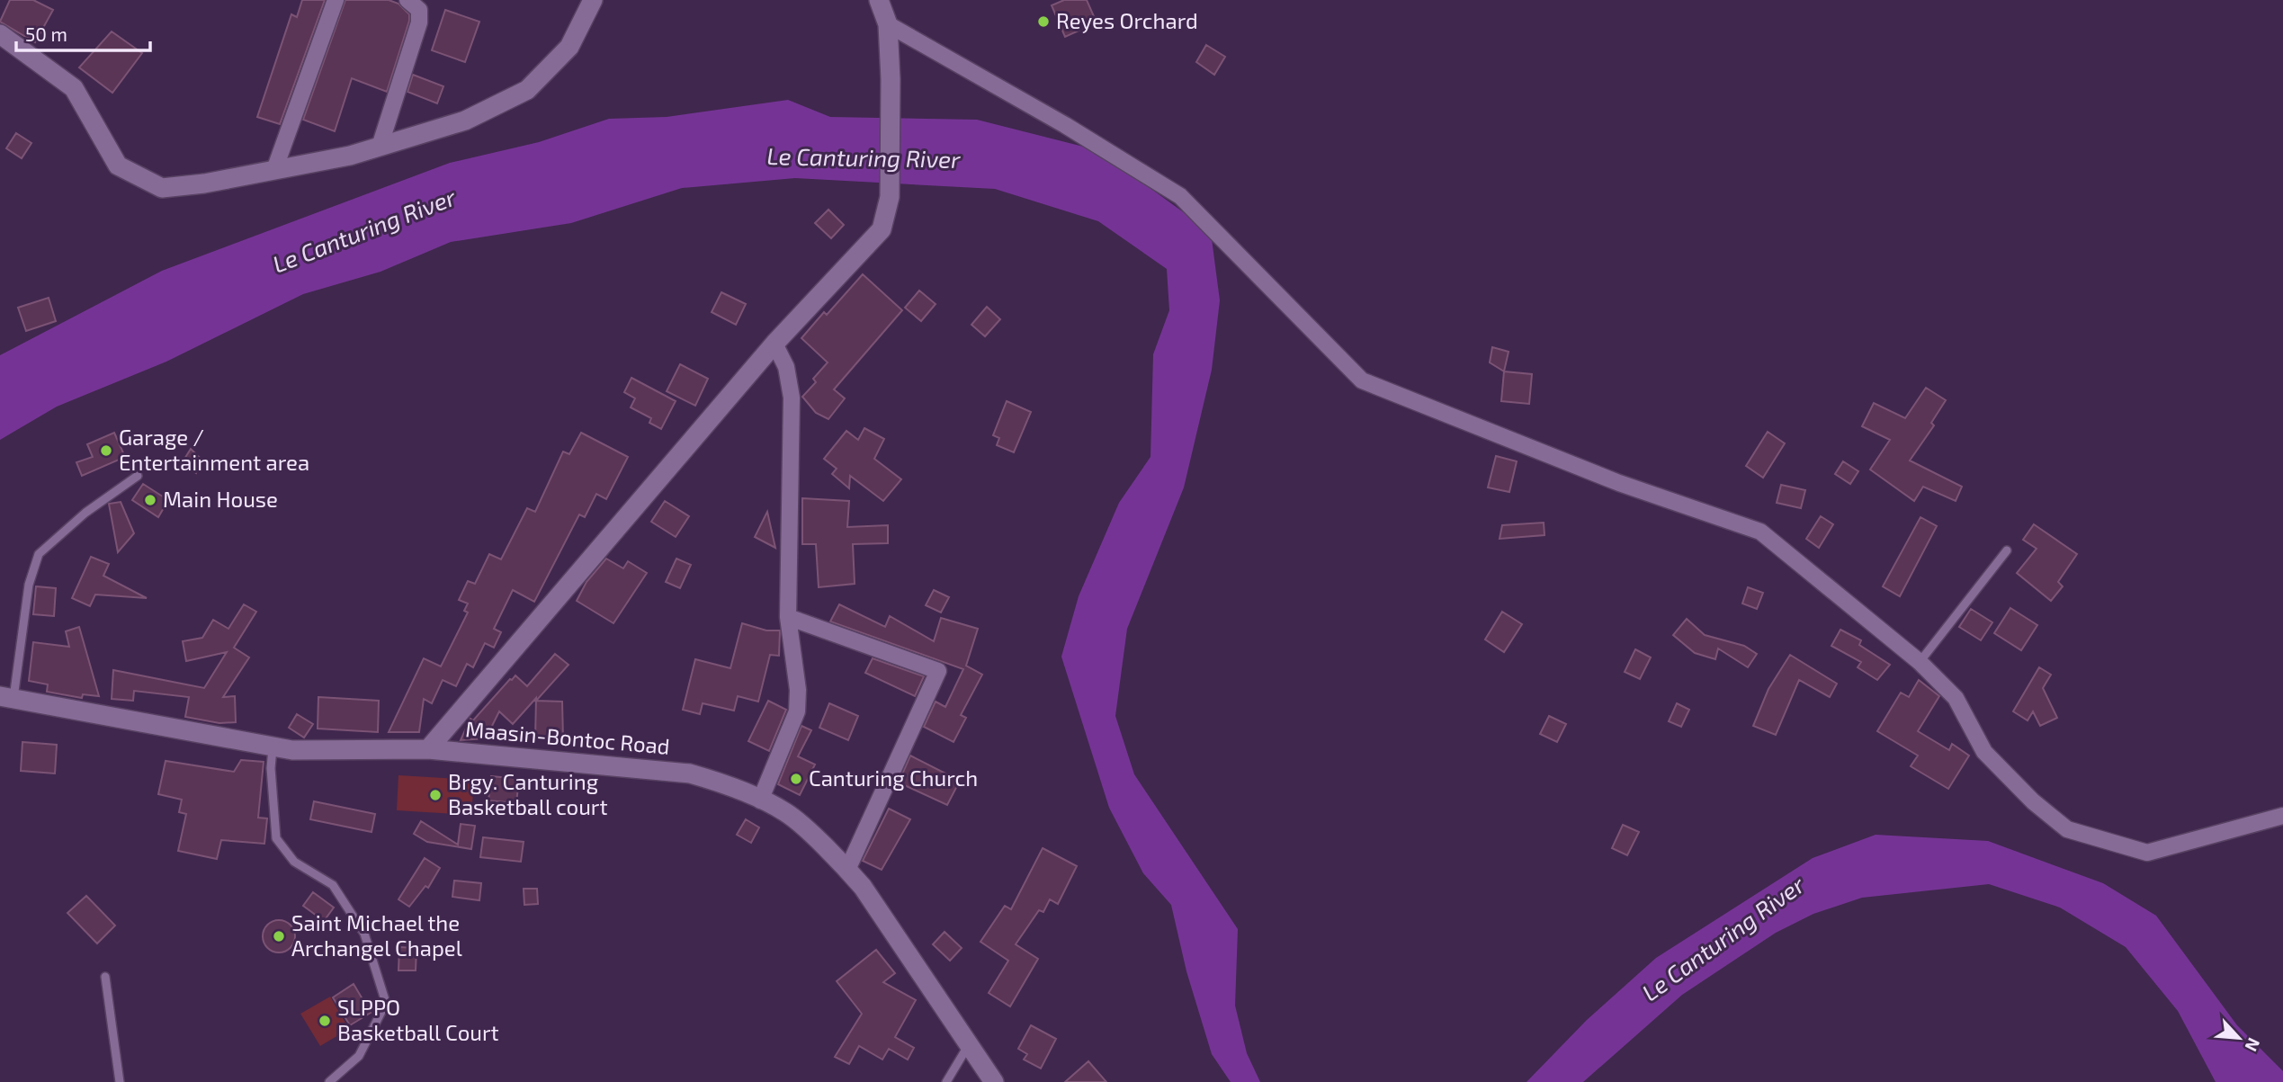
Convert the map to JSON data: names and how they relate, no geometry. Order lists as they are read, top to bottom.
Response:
{
  "streets": {
    "street": ["Maasin-Bontoc Road"]
  },
  "water": ["Le Canturing River"],
  "places": [
    "Reyes Orchard",
    "Garage / Entertainment area",
    "Main House",
    "Canturing Church",
    "Brgy. Canturing Basketball court",
    "Saint Michael the Archangel Chapel",
    "SLPPO Basketball Court"
  ],
  "scale_bar": "50 m",
  "north": "bottom right"
}
